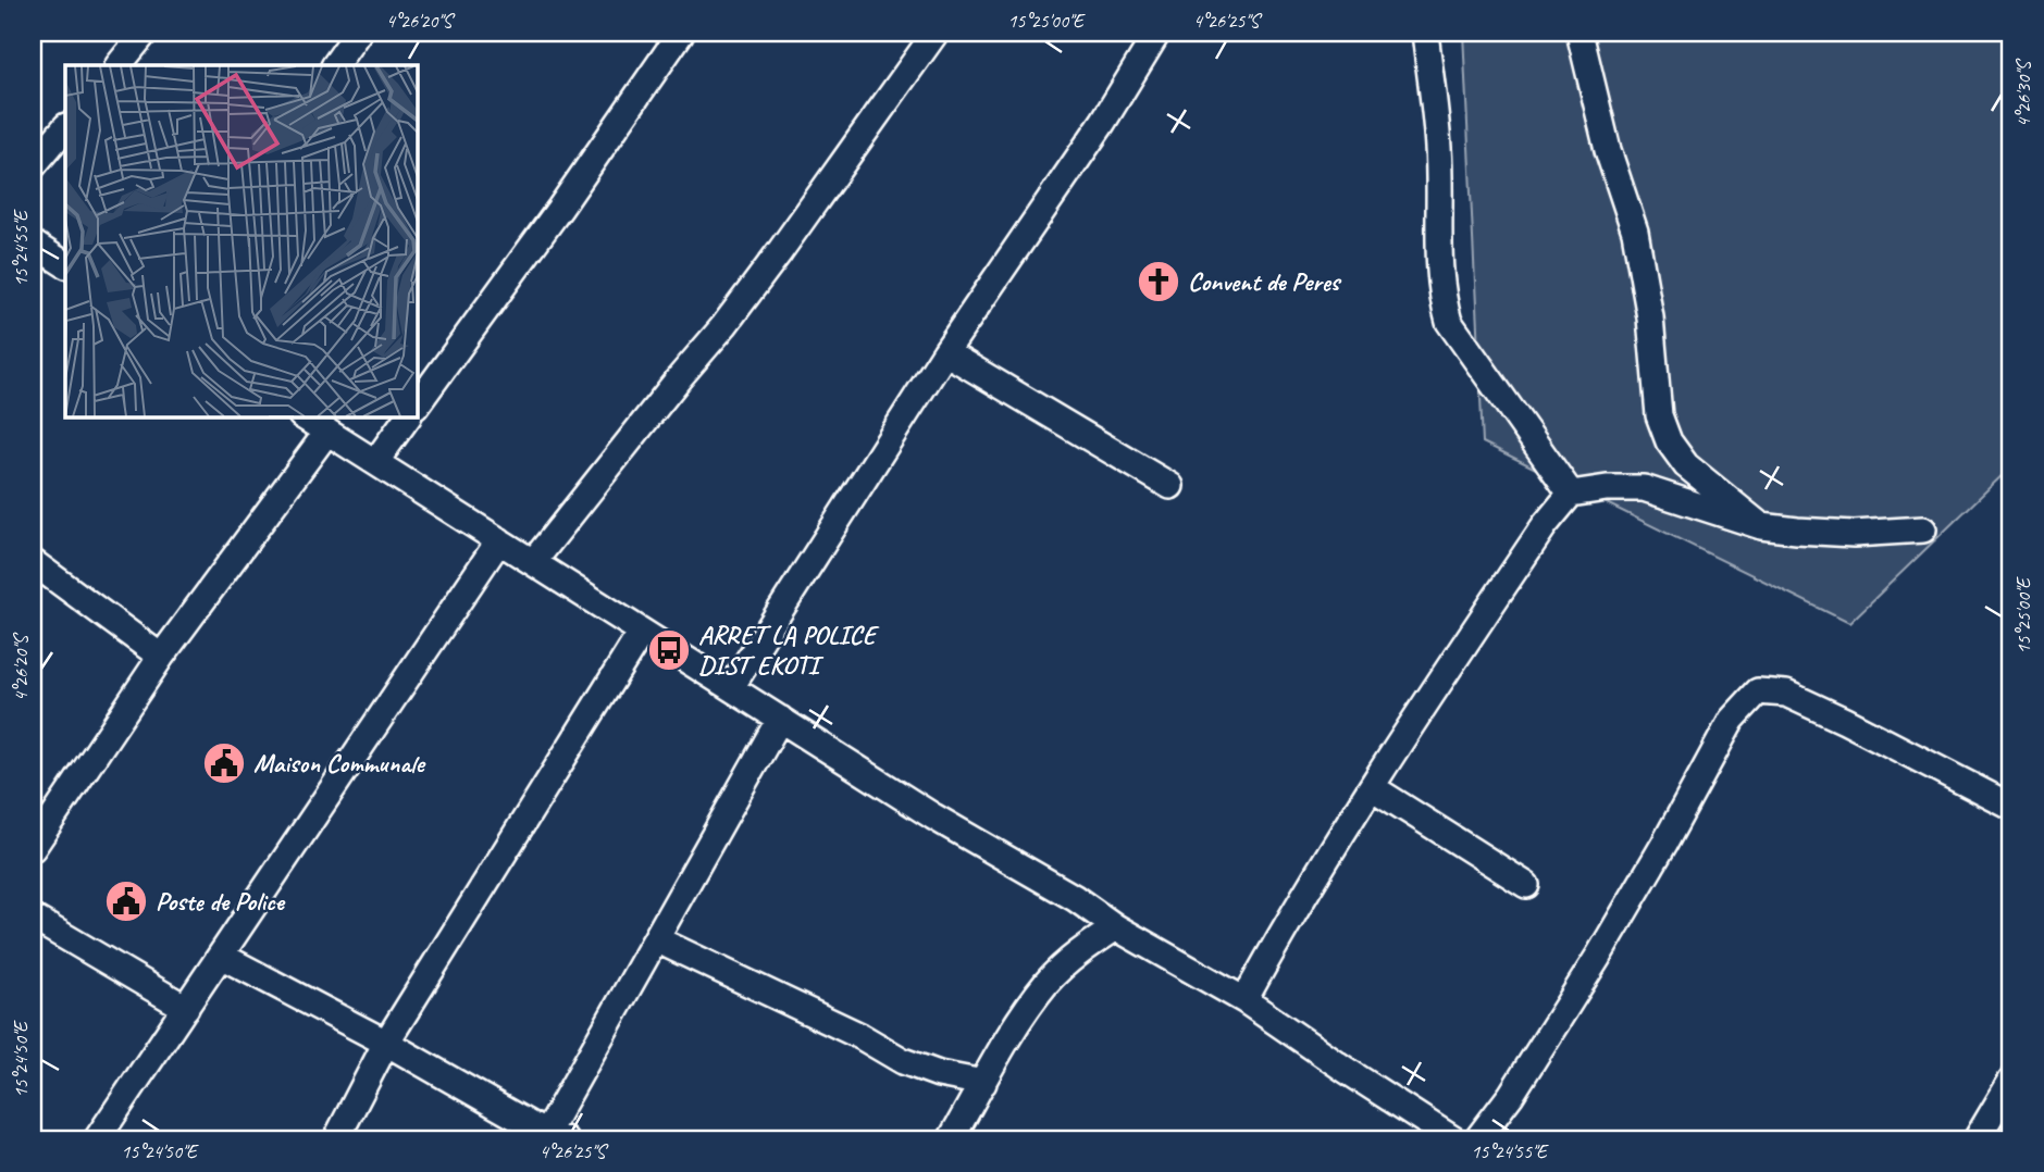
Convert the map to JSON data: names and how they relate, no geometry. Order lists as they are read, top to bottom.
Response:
{
  "places": {
    "church": ["Convent de Peres"],
    "bus stop": ["ARRET LA POLICE DIST EKOTI"],
    "public building": ["Maison Communale", "Poste de Police"]
  },
  "coordinates": [
    "4°26'20\"S",
    "15°25'00\"E",
    "4°26'25\"S",
    "4°26'30\"S",
    "15°24'55\"E",
    "15°24'50\"E"
  ]
}
